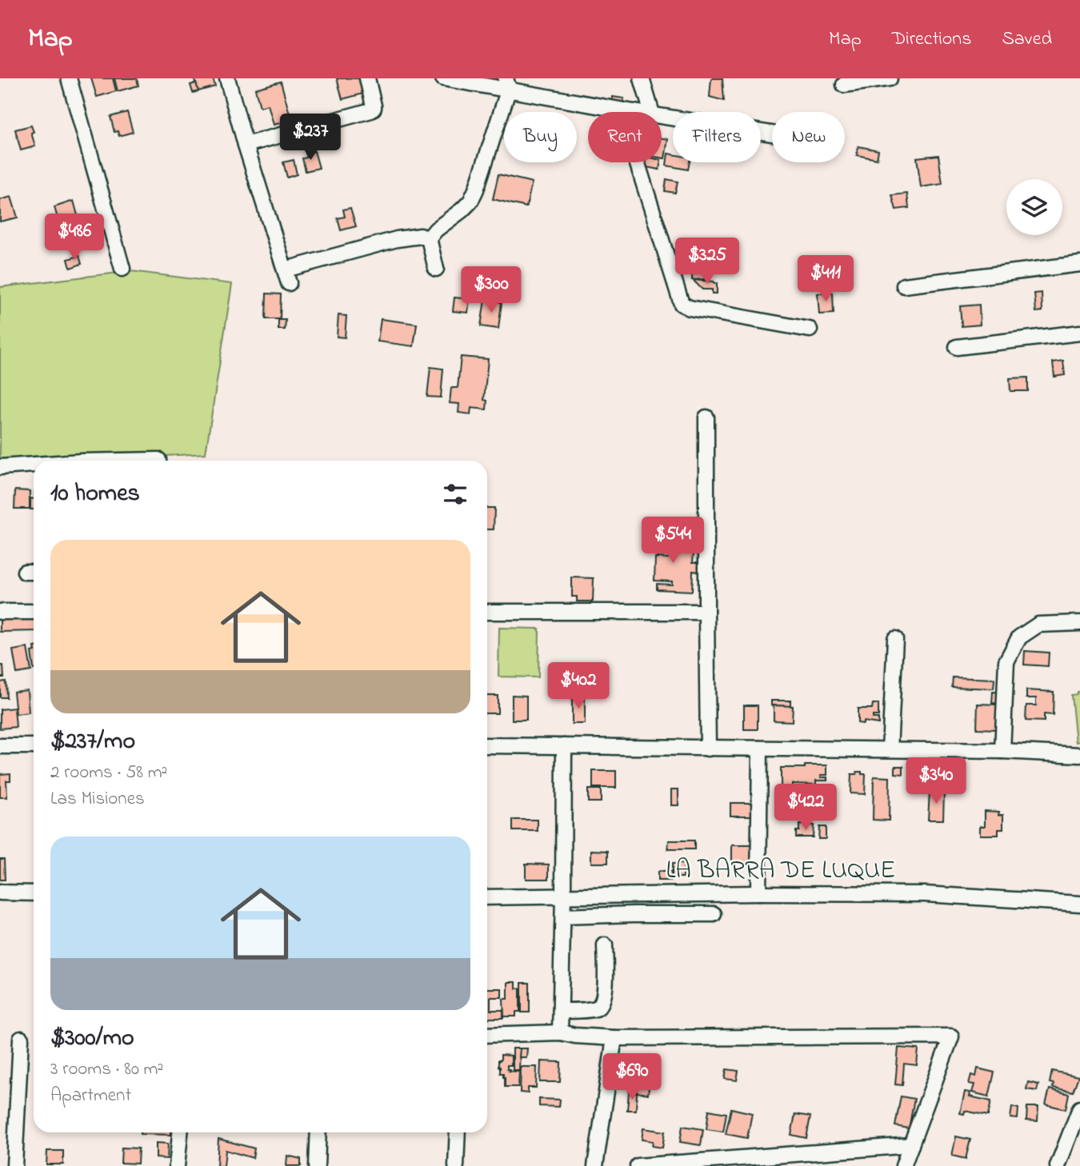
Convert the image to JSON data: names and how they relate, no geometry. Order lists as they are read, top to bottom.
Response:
{
  "streets": {
    "street": ["LA BARRA DE LUQUE"]
  },
  "page": {
    "header": "Map",
    "nav": ["Map", "Directions", "Saved"],
    "chip": [
      "Buy",
      "Rent",
      "Filters",
      "New"
    ],
    "price": [
      "$237",
      "$486",
      "$325",
      "$411",
      "$300",
      "$544",
      "$402",
      "$340",
      "$422",
      "$690"
    ],
    "heading": "10 homes",
    "list": [
      {
        "name": "$237/mo",
        "note": "2 rooms · 58 m² · Las Misiones"
      },
      {
        "name": "$300/mo",
        "note": "3 rooms · 80 m² · Apartment"
      }
    ]
  }
}
